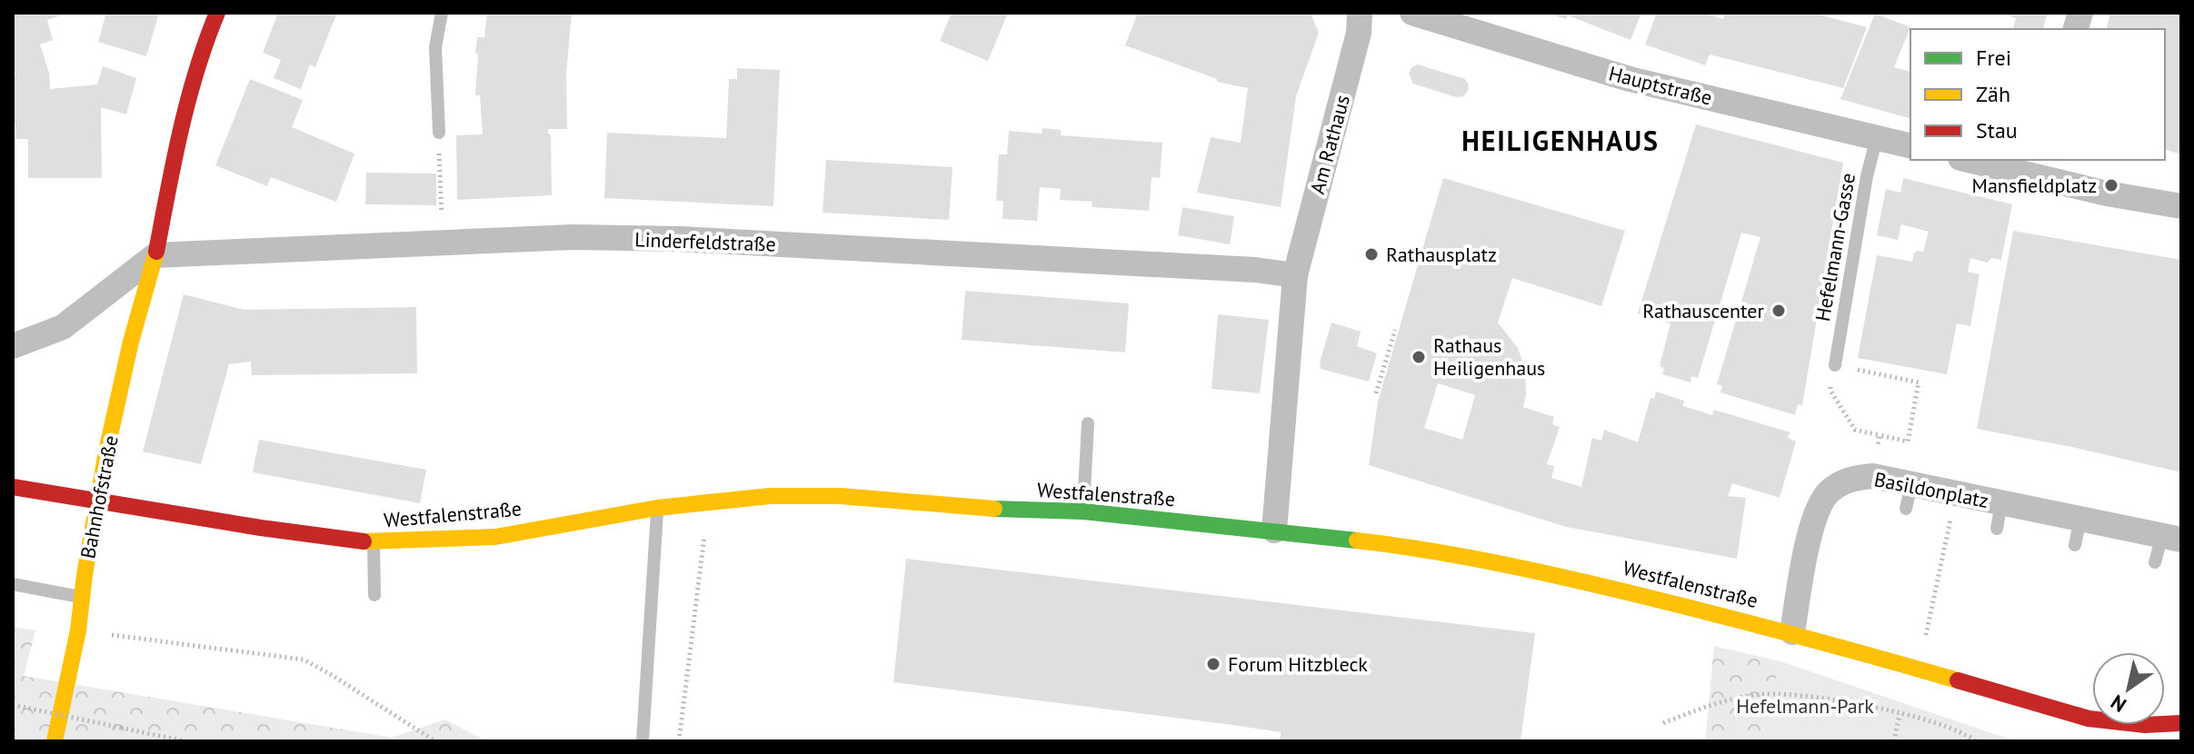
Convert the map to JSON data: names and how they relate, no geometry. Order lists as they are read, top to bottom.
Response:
{
  "streets": {
    "street": [
      "Hauptstraße",
      "Am Rathaus",
      "Linderfeldstraße",
      "Basildonplatz",
      "Westfalenstraße",
      "Bahnhofstraße"
    ],
    "lane": ["Hefelmann-Gasse"]
  },
  "crossings": [
    ["Hauptstraße", "Hefelmann-Gasse"],
    ["Am Rathaus", "Linderfeldstraße"],
    ["Am Rathaus", "Westfalenstraße"],
    ["Linderfeldstraße", "Bahnhofstraße"],
    ["Basildonplatz", "Westfalenstraße"],
    ["Westfalenstraße", "Bahnhofstraße"]
  ],
  "districts": ["HEILIGENHAUS"],
  "parks": ["Hefelmann-Park"],
  "places": [
    "Mansfieldplatz",
    "Rathausplatz",
    "Rathauscenter",
    "Rathaus Heiligenhaus",
    "Forum Hitzbleck"
  ],
  "legend": ["Frei", "Zäh", "Stau"],
  "north": "bottom left"
}
